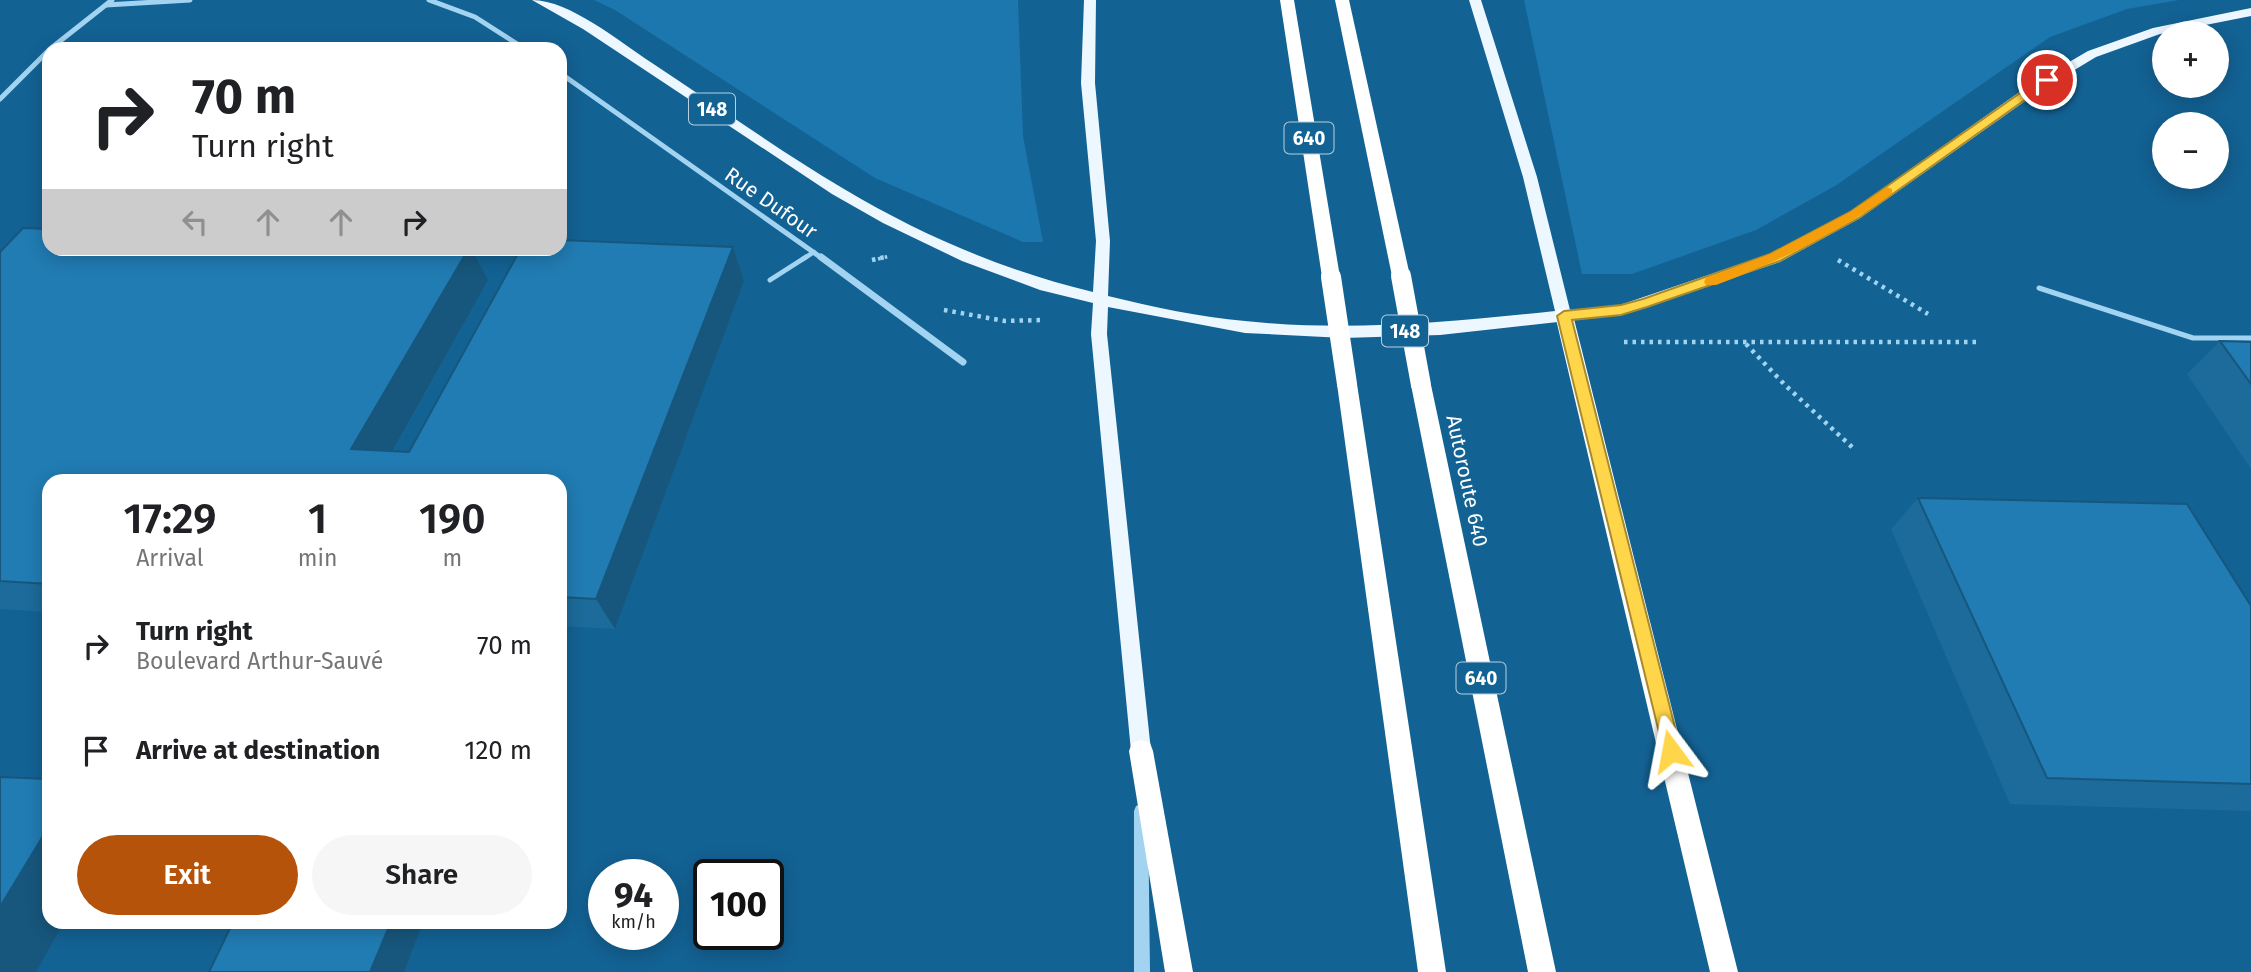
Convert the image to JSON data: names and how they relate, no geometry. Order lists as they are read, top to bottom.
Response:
{
  "streets": {
    "highway": ["640", "Autoroute 640"],
    "main road": ["148"],
    "street": ["Rue Dufour"]
  },
  "page": {
    "map_buttons": ["+", "−"],
    "turn": ["70 m", "Turn right"],
    "eta": [
      "17:29",
      "Arrival",
      "1",
      "min",
      "190",
      "m"
    ],
    "list": [
      {
        "name": "Turn right",
        "note": "Boulevard Arthur-Sauvé",
        "value": "70 m"
      },
      {
        "name": "Arrive at destination",
        "value": "120 m"
      }
    ],
    "buttons": ["Exit", "Share"],
    "speed": "94 km/h",
    "limit": "100"
  }
}
